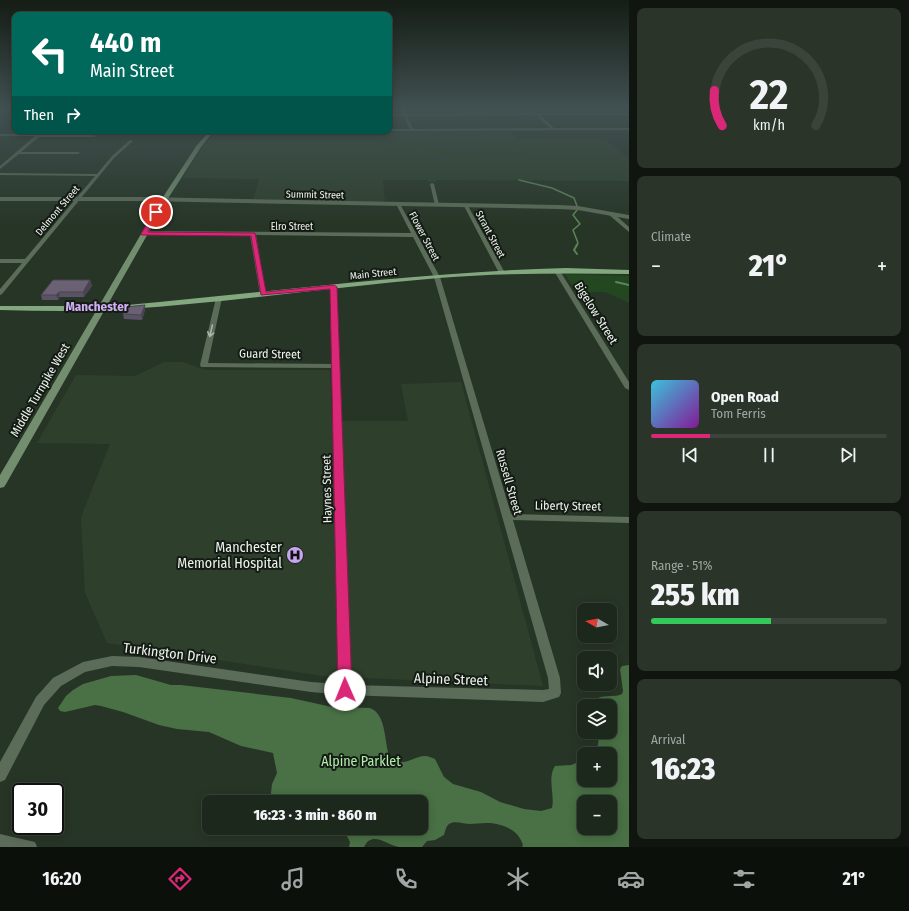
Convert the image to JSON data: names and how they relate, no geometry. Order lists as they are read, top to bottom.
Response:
{
  "streets": {
    "main road": ["Main Street", "Middle Turnpike West"],
    "street": [
      "Summit Street",
      "Delmont Street",
      "Elro Street",
      "Strant Street",
      "Flower Street",
      "Bigelow Street",
      "Guard Street",
      "Russell Street",
      "Haynes Street",
      "Liberty Street",
      "Turkington Drive",
      "Alpine Street"
    ]
  },
  "crossings": [
    ["Summit Street", "Delmont Street"],
    ["Summit Street", "Strant Street"],
    ["Summit Street", "Flower Street"],
    ["Summit Street", "Middle Turnpike West"],
    ["Elro Street", "Flower Street"],
    ["Elro Street", "Middle Turnpike West"],
    ["Strant Street", "Main Street"],
    ["Flower Street", "Main Street"],
    ["Flower Street", "Russell Street"],
    ["Main Street", "Bigelow Street"],
    ["Main Street", "Guard Street"],
    ["Main Street", "Middle Turnpike West"],
    ["Main Street", "Russell Street"],
    ["Main Street", "Haynes Street"],
    ["Guard Street", "Haynes Street"],
    ["Russell Street", "Liberty Street"],
    ["Russell Street", "Alpine Street"],
    ["Haynes Street", "Turkington Drive"],
    ["Haynes Street", "Alpine Street"],
    ["Turkington Drive", "Alpine Street"]
  ],
  "districts": ["Manchester"],
  "parks": ["Alpine Parklet"],
  "places": {
    "hospital": ["Manchester Memorial Hospital"]
  },
  "north": "left",
  "page": {
    "turn": ["440 m", "Main Street"],
    "then": "Then",
    "tile": [
      "Climate",
      ["Range · 51%", "255 km"],
      ["Arrival", "16:23"]
    ],
    "heat": ["−", "21°", "+"],
    "song": ["Open Road", "Tom Ferris"],
    "map_buttons": ["+", "−"],
    "limit": "30",
    "trip": "16:23 · 3 min · 860 m",
    "tabs": ["16:20", "21°"],
    "gauge": ["22", "km/h"]
  }
}
